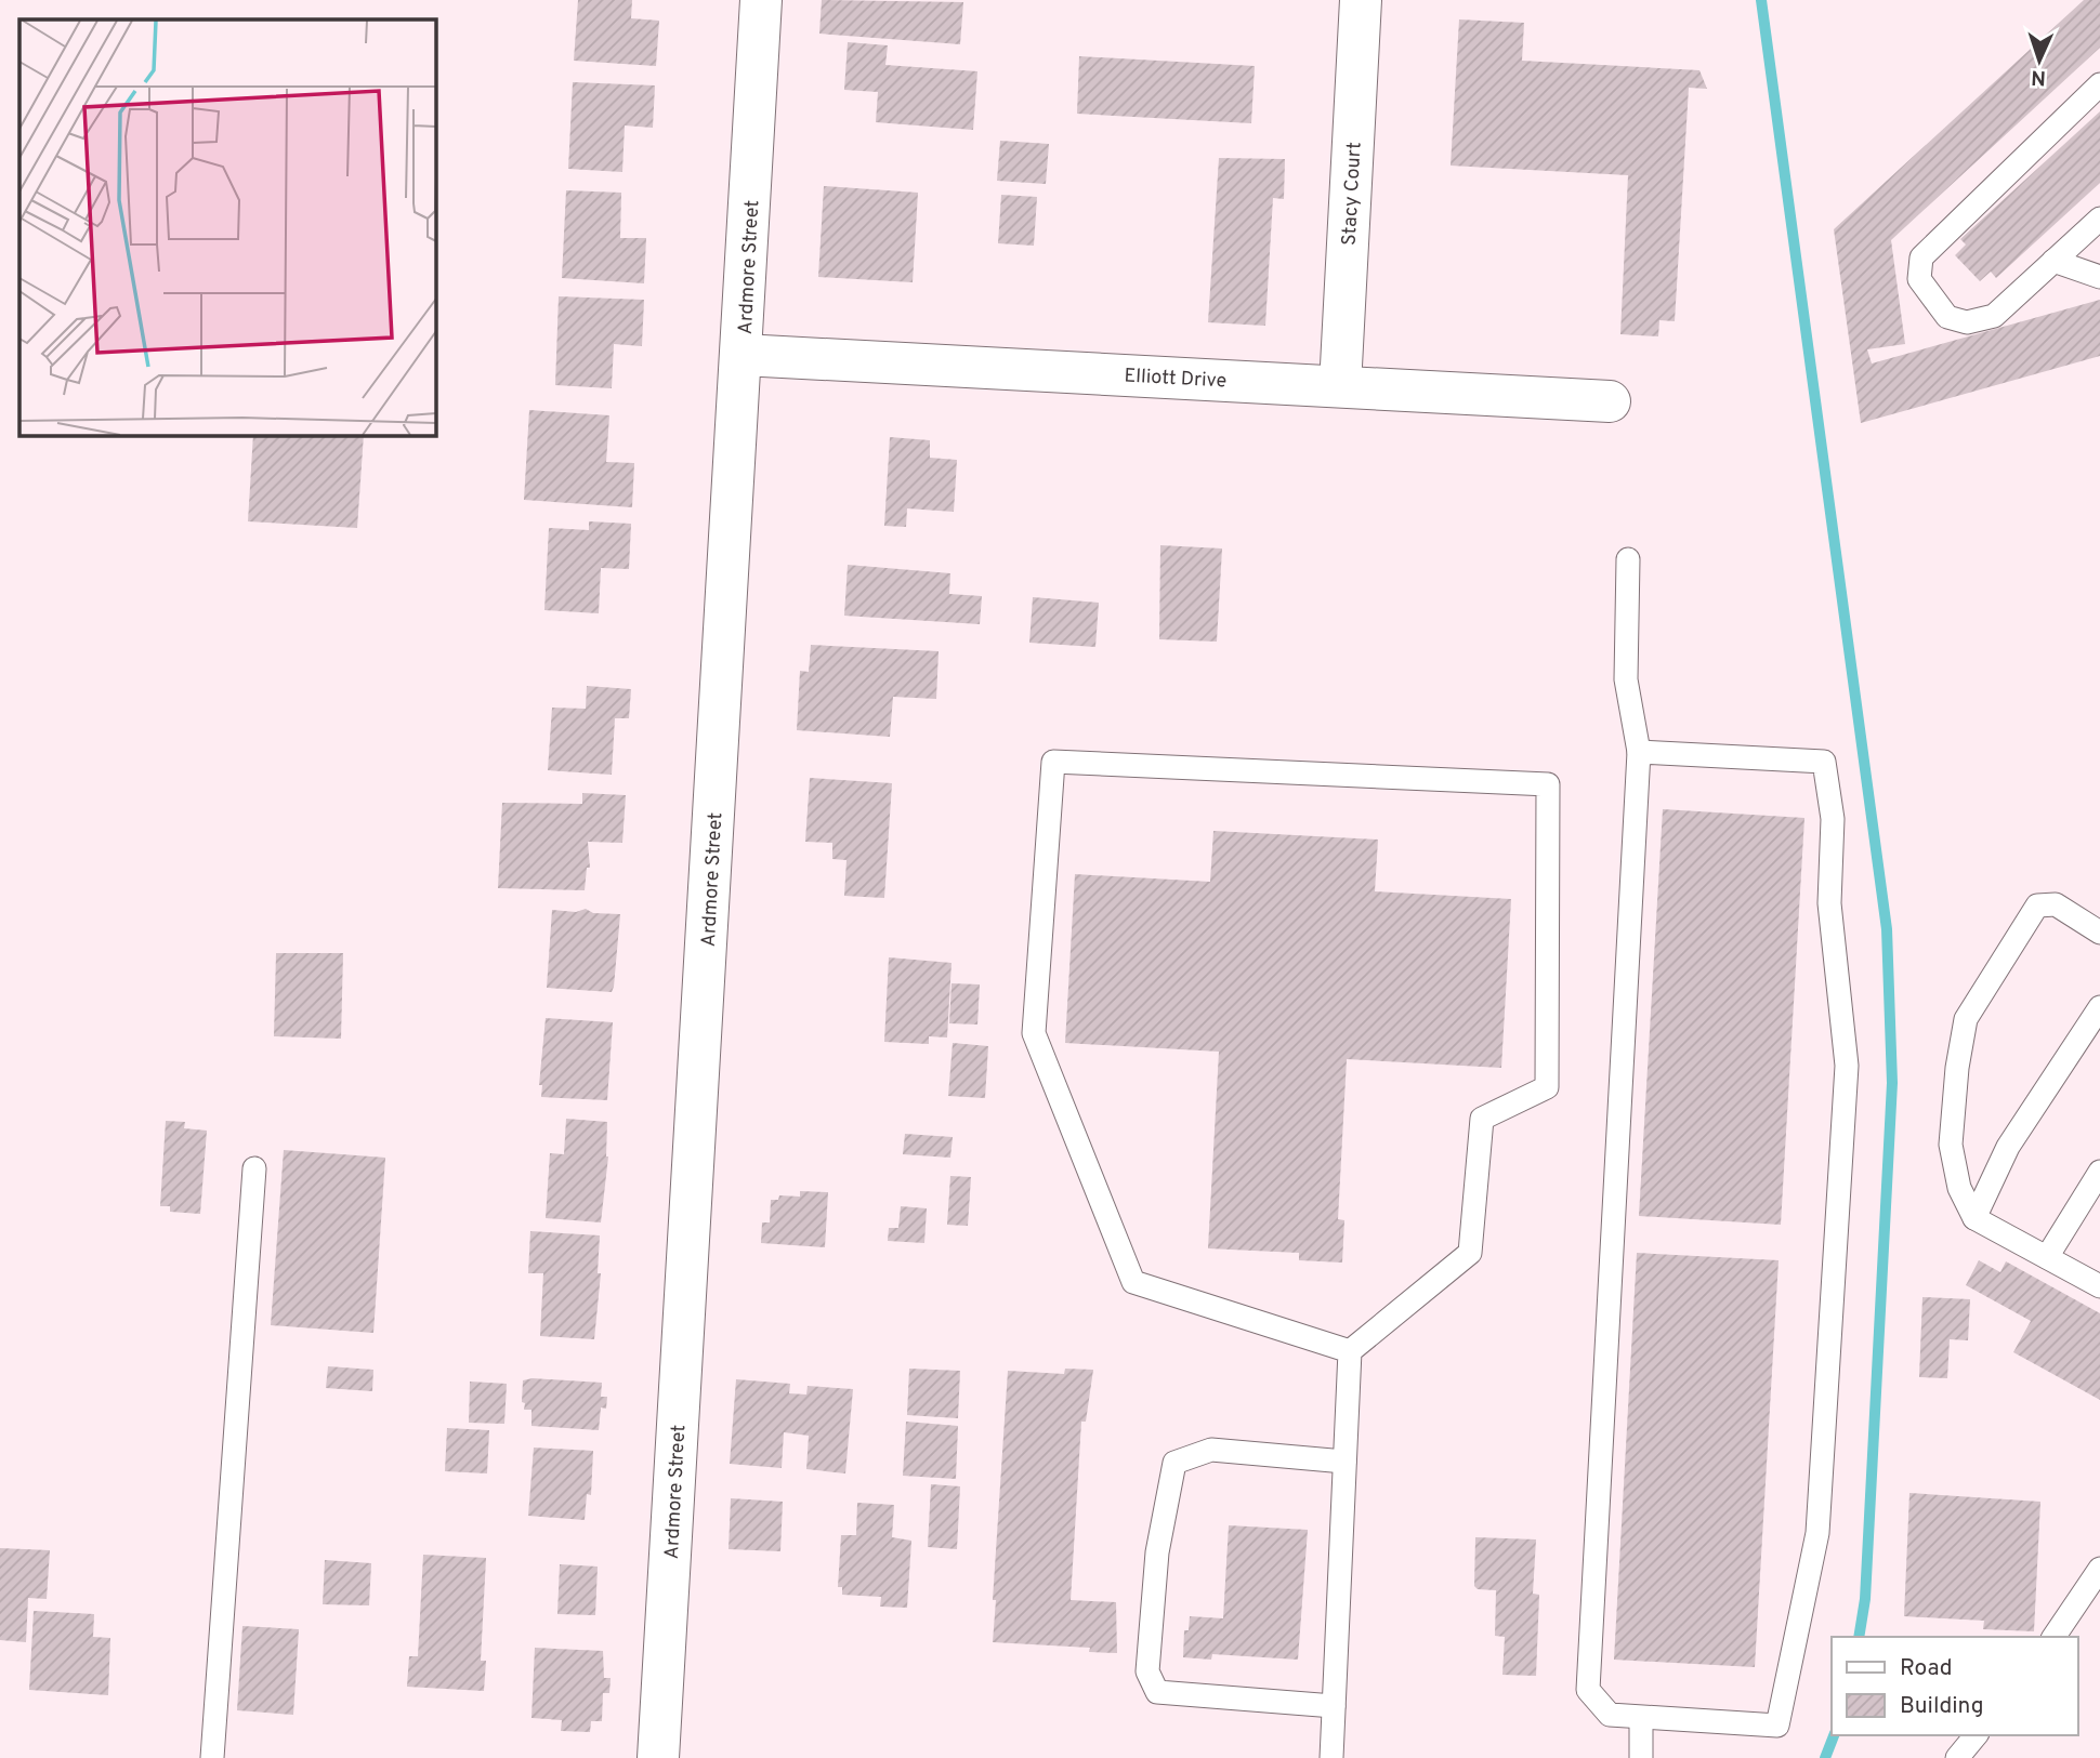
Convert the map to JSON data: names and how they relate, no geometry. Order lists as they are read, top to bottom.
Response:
{
  "streets": {
    "street": ["Stacy Court", "Ardmore Street", "Elliott Drive"]
  },
  "crossings": [
    ["Stacy Court", "Elliott Drive"],
    ["Ardmore Street", "Elliott Drive"]
  ],
  "legend": ["Road", "Building"],
  "north": "bottom"
}
